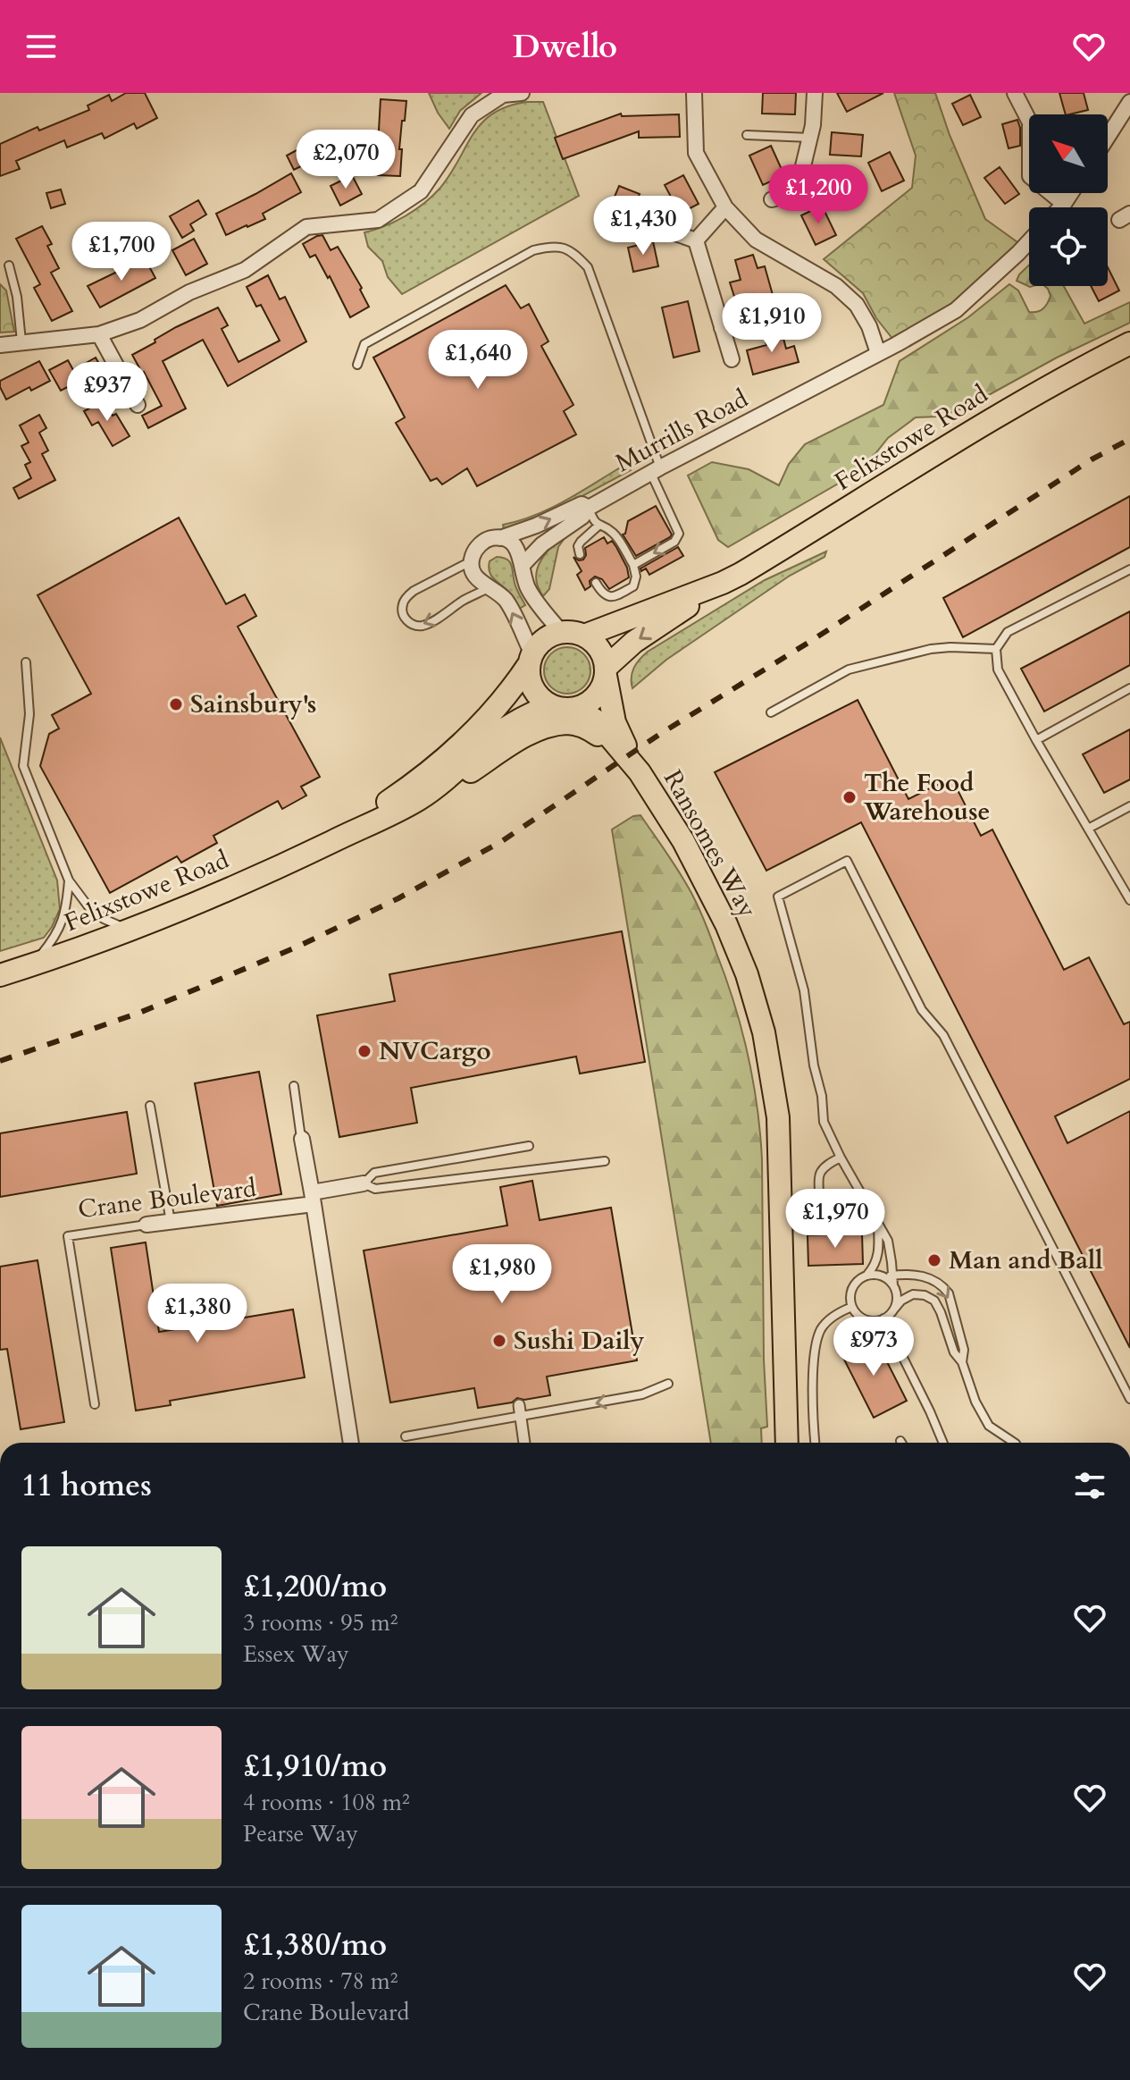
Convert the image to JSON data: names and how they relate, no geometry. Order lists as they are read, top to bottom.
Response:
{
  "streets": {
    "main road": ["Felixstowe Road", "Ransomes Way"],
    "street": ["Murrills Road", "Crane Boulevard"]
  },
  "crossings": [
    ["Felixstowe Road", "Ransomes Way"]
  ],
  "places": [
    "Sainsbury's",
    "The Food Warehouse",
    "NVCargo",
    "Man and Ball",
    "Sushi Daily"
  ],
  "north": "top left",
  "page": {
    "header": "Dwello",
    "price": [
      "£2,070",
      "£1,200",
      "£1,430",
      "£1,700",
      "£1,910",
      "£1,640",
      "£937",
      "£1,970",
      "£1,980",
      "£1,380",
      "£973"
    ],
    "heading": "11 homes",
    "list": [
      {
        "name": "£1,200/mo",
        "note": "3 rooms · 95 m² · Essex Way"
      },
      {
        "name": "£1,910/mo",
        "note": "4 rooms · 108 m² · Pearse Way"
      },
      {
        "name": "£1,380/mo",
        "note": "2 rooms · 78 m² · Crane Boulevard"
      }
    ]
  }
}
